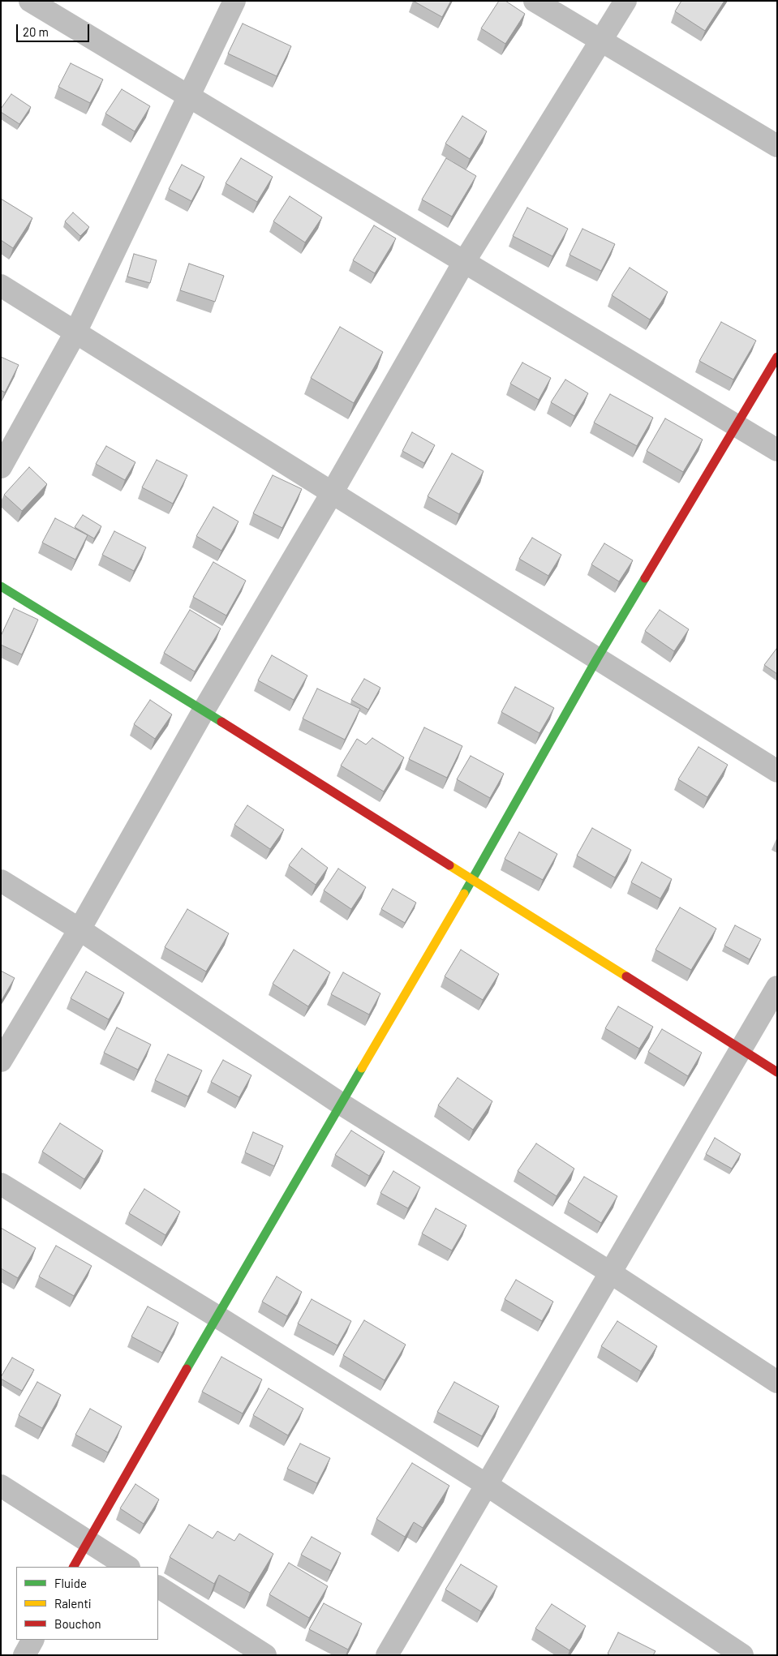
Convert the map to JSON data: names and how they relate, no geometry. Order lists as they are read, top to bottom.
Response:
{
  "legend": ["Fluide", "Ralenti", "Bouchon"],
  "scale_bar": "20 m"
}
